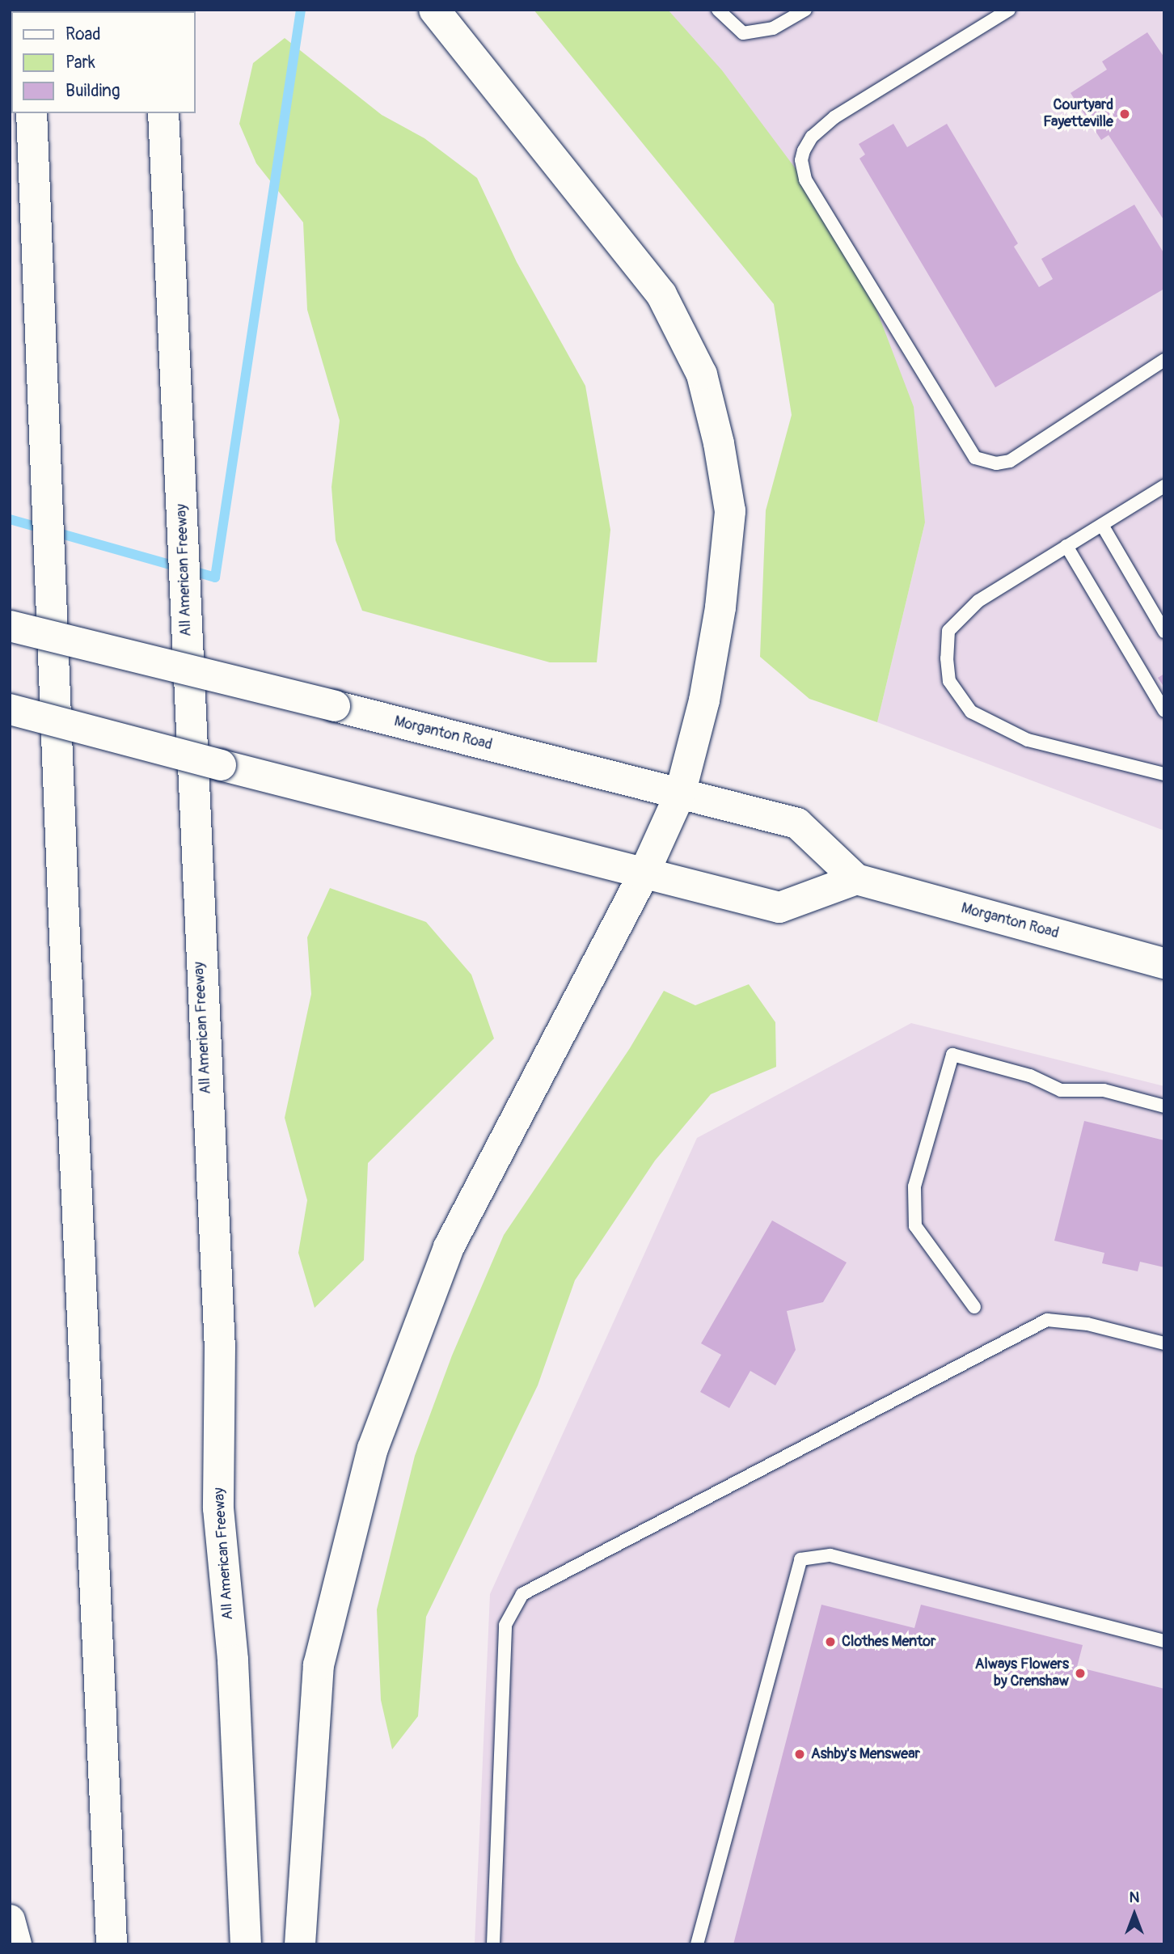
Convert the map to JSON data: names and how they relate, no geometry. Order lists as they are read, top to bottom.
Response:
{
  "streets": {
    "main road": ["All American Freeway", "Morganton Road"]
  },
  "places": [
    "Courtyard Fayetteville",
    "Clothes Mentor",
    "Always Flowers by Crenshaw",
    "Ashby's Menswear"
  ],
  "legend": ["Road", "Park", "Building"],
  "north": "top"
}
